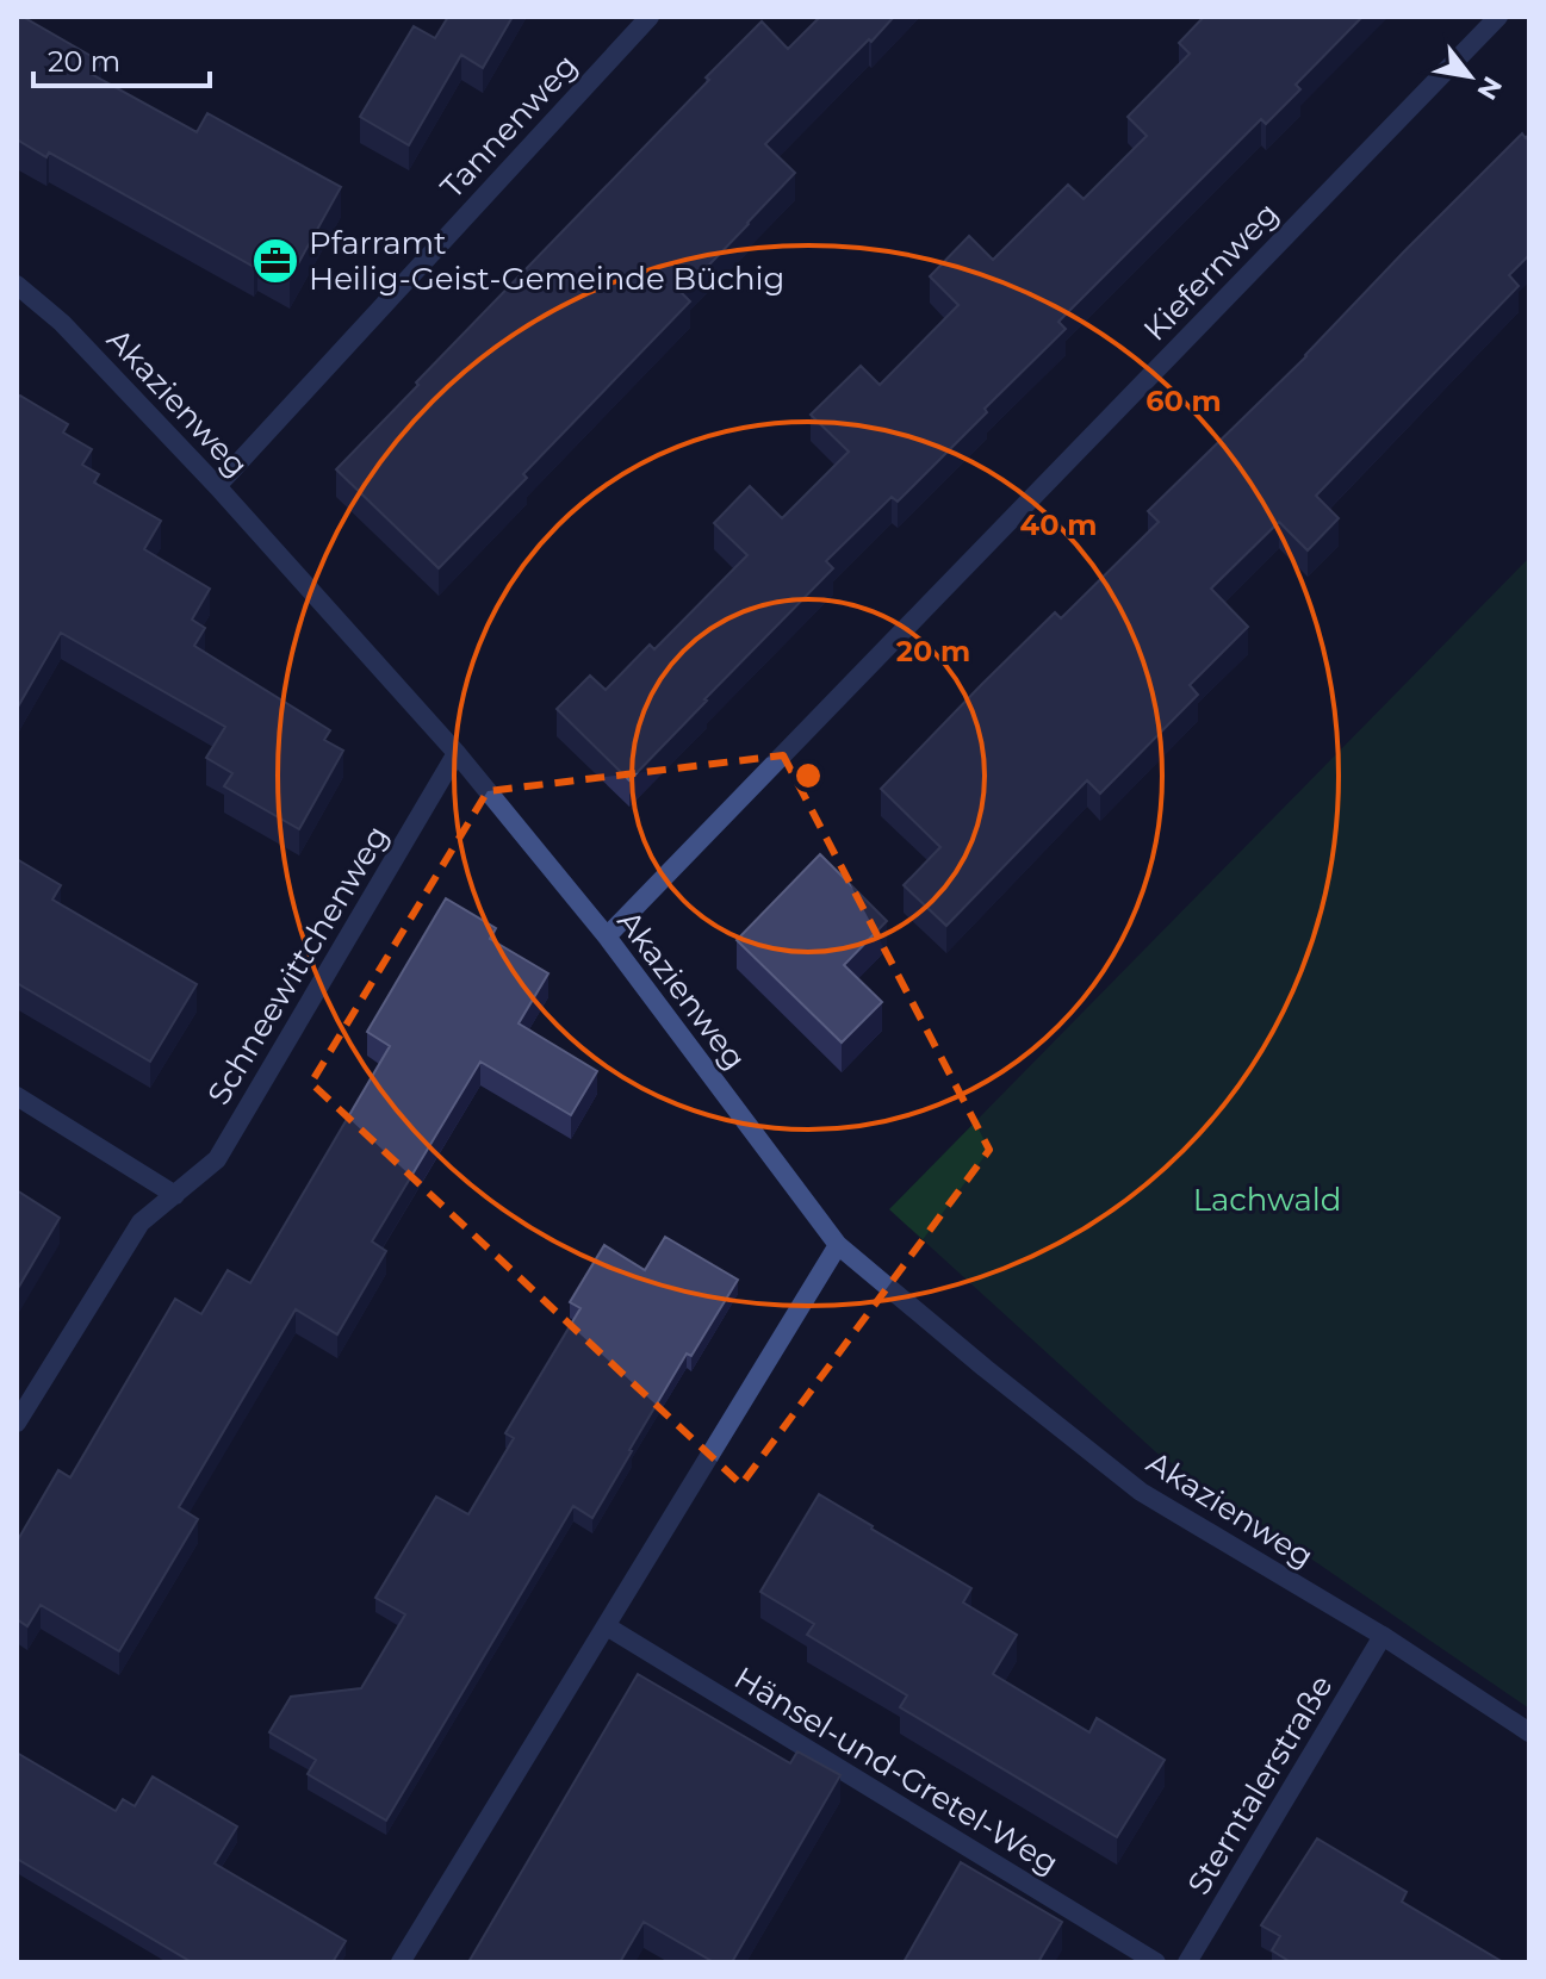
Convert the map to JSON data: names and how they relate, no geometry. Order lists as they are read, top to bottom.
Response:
{
  "streets": {
    "street": [
      "Tannenweg",
      "Kiefernweg",
      "Akazienweg",
      "Schneewittchenweg",
      "Hänsel-und-Gretel-Weg",
      "Sterntalerstraße"
    ]
  },
  "crossings": [
    ["Tannenweg", "Akazienweg"],
    ["Kiefernweg", "Akazienweg"],
    ["Akazienweg", "Schneewittchenweg"],
    ["Akazienweg", "Sterntalerstraße"]
  ],
  "parks": ["Lachwald"],
  "places": {
    "office": ["Pfarramt Heilig-Geist-Gemeinde Büchig"]
  },
  "scale_bar": "20 m",
  "north": "bottom right",
  "rings": ["60 m", "40 m", "20 m"]
}
